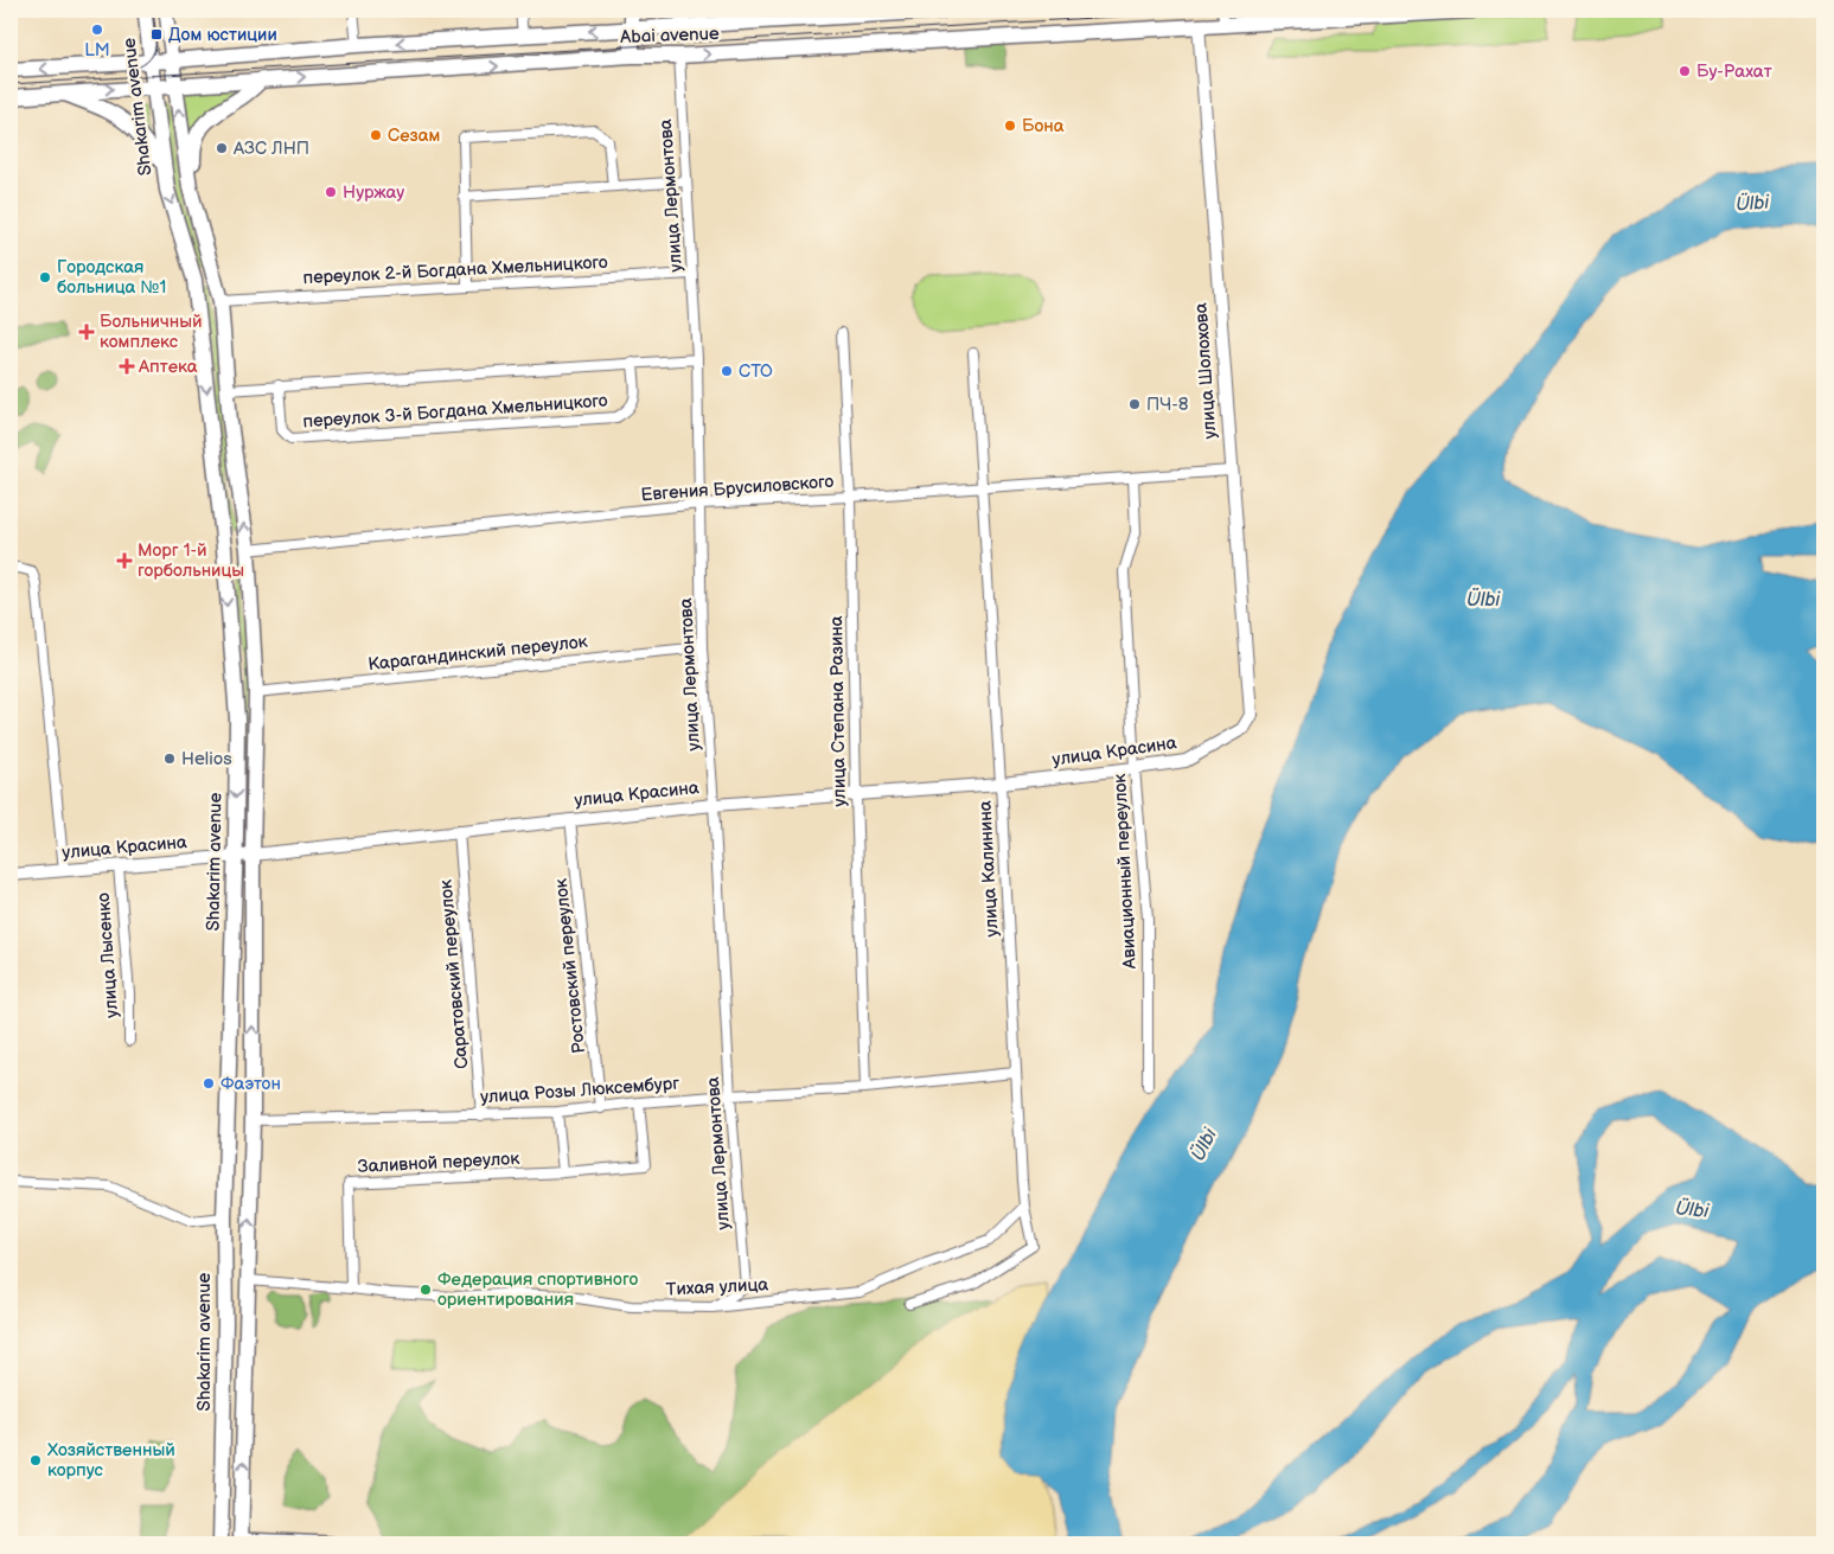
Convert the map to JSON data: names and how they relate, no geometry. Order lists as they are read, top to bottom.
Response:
{
  "streets": {
    "main road": ["Abai avenue", "Shakarim avenue"],
    "street": [
      "улица Лермонтова",
      "переулок 2-й Богдана Хмельницкого",
      "улица Шолохова",
      "переулок 3-й Богдана Хмельницкого",
      "Евгения Брусиловского",
      "Карагандинский переулок",
      "улица Степана Разина",
      "улица Красина",
      "улица Калинина",
      "Авиационный переулок",
      "улица Лысенко",
      "Ростовский переулок",
      "Саратовский переулок",
      "улица Розы Люксембург",
      "Заливной переулок",
      "Тихая улица"
    ]
  },
  "crossings": [
    ["Abai avenue", "Shakarim avenue"],
    ["Abai avenue", "улица Лермонтова"],
    ["Abai avenue", "улица Шолохова"],
    ["Shakarim avenue", "улица Красина"],
    ["улица Лермонтова", "переулок 2-й Богдана Хмельницкого"],
    ["улица Лермонтова", "переулок 3-й Богдана Хмельницкого"],
    ["улица Лермонтова", "Евгения Брусиловского"],
    ["улица Лермонтова", "Карагандинский переулок"],
    ["улица Лермонтова", "улица Красина"],
    ["улица Лермонтова", "улица Розы Люксембург"],
    ["улица Лермонтова", "Тихая улица"],
    ["улица Шолохова", "Евгения Брусиловского"],
    ["улица Шолохова", "улица Красина"],
    ["Евгения Брусиловского", "улица Степана Разина"],
    ["Евгения Брусиловского", "улица Калинина"],
    ["Евгения Брусиловского", "Авиационный переулок"],
    ["улица Степана Разина", "улица Красина"],
    ["улица Степана Разина", "улица Розы Люксембург"],
    ["улица Красина", "улица Калинина"],
    ["улица Красина", "Авиационный переулок"],
    ["улица Красина", "улица Лысенко"],
    ["улица Красина", "Ростовский переулок"],
    ["улица Красина", "Саратовский переулок"],
    ["улица Калинина", "улица Розы Люксембург"],
    ["улица Калинина", "Тихая улица"],
    ["Ростовский переулок", "улица Розы Люксембург"],
    ["Саратовский переулок", "улица Розы Люксембург"],
    ["улица Розы Люксембург", "Заливной переулок"],
    ["Заливной переулок", "Тихая улица"]
  ],
  "water": ["Ülbi"],
  "places": {
    "other": [
      "LM",
      "Бу-Рахат",
      "Бона",
      "Сезам",
      "АЗС ЛНП",
      "Нуржау",
      "Городская больница №1",
      "СТО",
      "ПЧ-8",
      "Helios",
      "Фаэтон",
      "Федерация спортивного ориентирования",
      "Хозяйственный корпус"
    ],
    "transit": ["Дом юстиции"],
    "health": ["Больничный комплекс", "Аптека", "Морг 1-й горбольницы"]
  }
}
